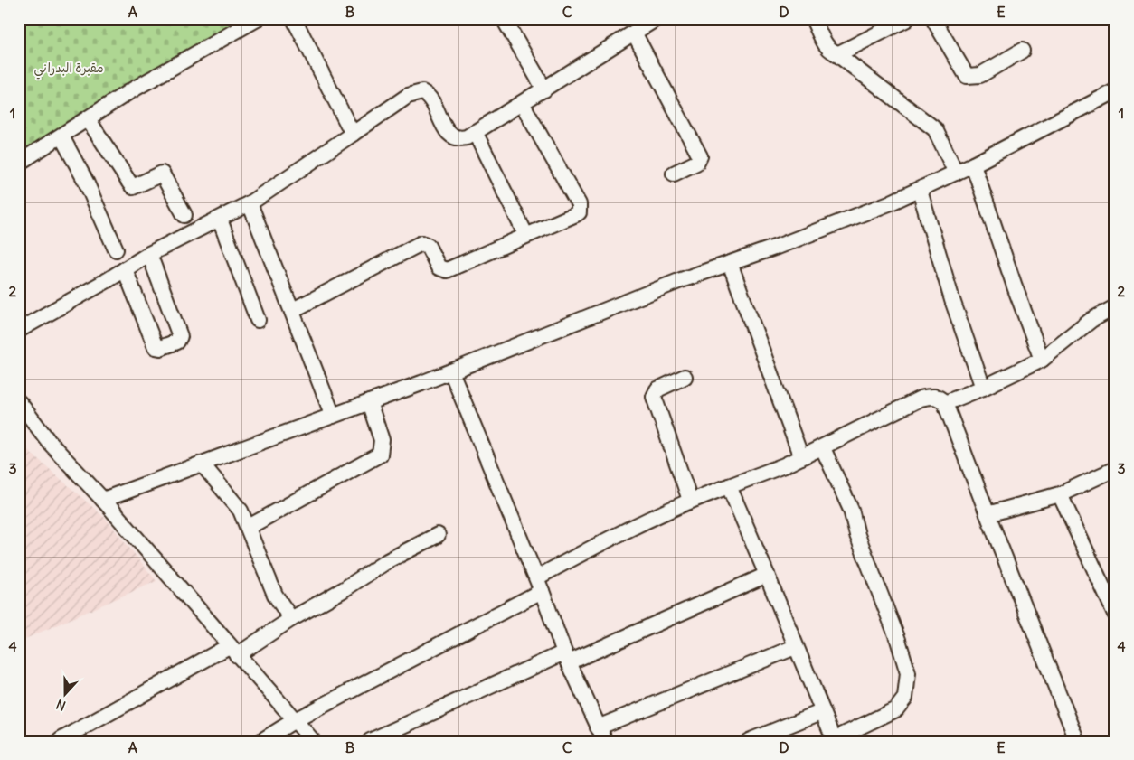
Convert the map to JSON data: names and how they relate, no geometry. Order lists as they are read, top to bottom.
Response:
{
  "parks": ["مقبرة البدراني"],
  "north": "bottom",
  "grid": {
    "columns": [
      "A",
      "B",
      "C",
      "D",
      "E"
    ],
    "rows": [
      "1",
      "2",
      "3",
      "4"
    ]
  }
}
